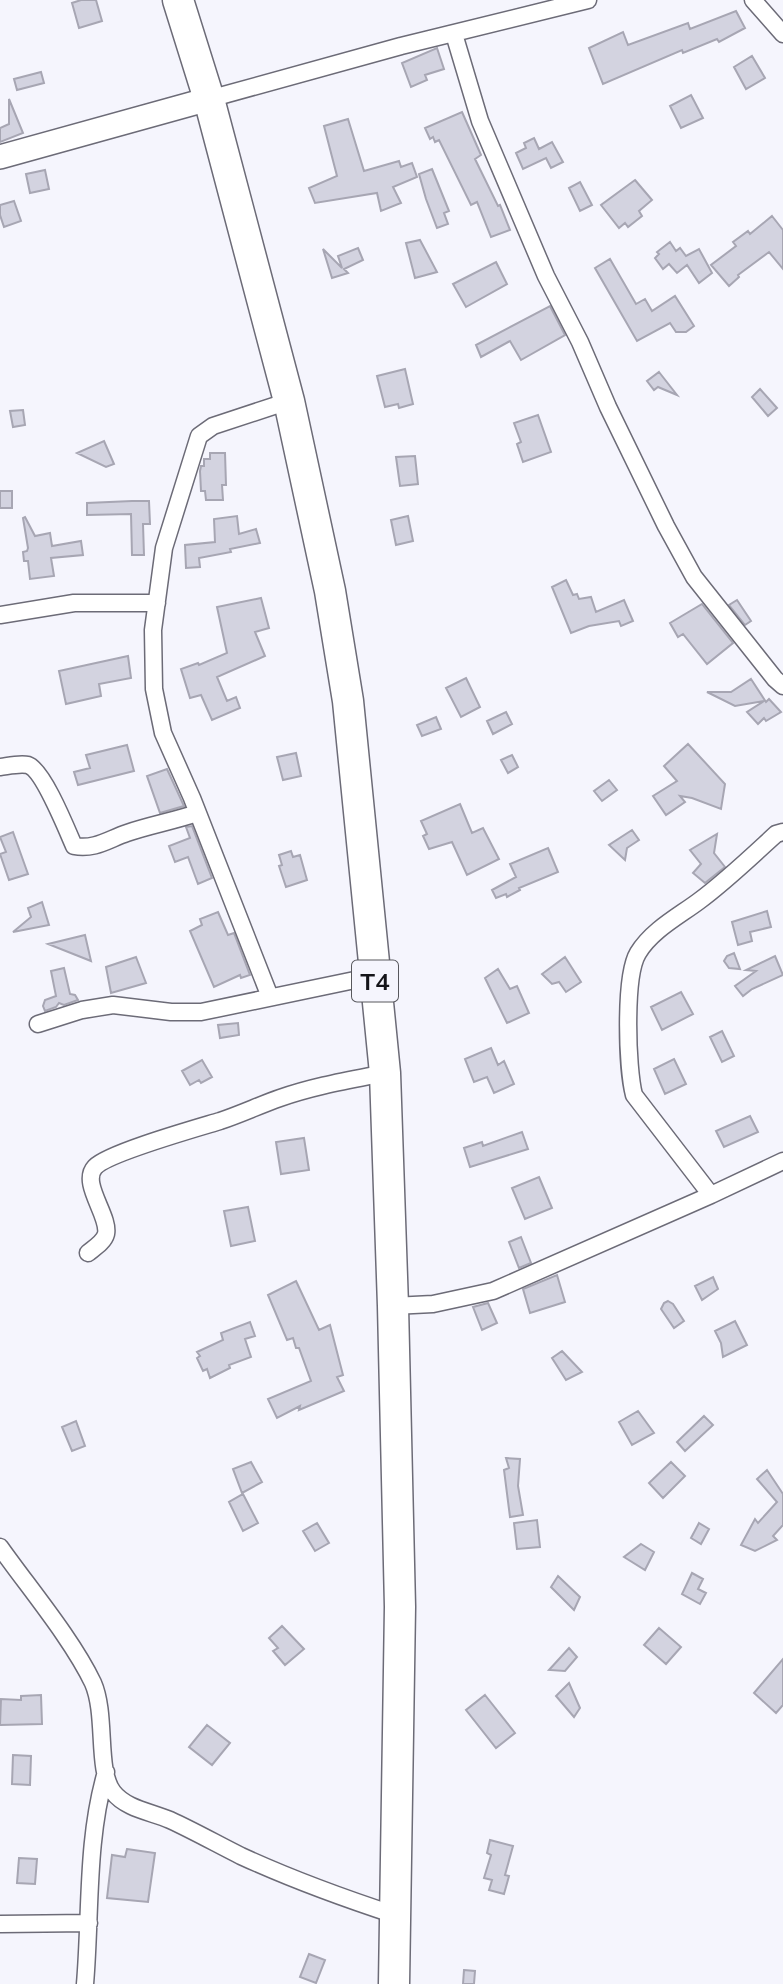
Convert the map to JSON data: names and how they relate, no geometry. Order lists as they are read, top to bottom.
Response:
{
  "streets": {
    "highway": ["T4"]
  }
}
